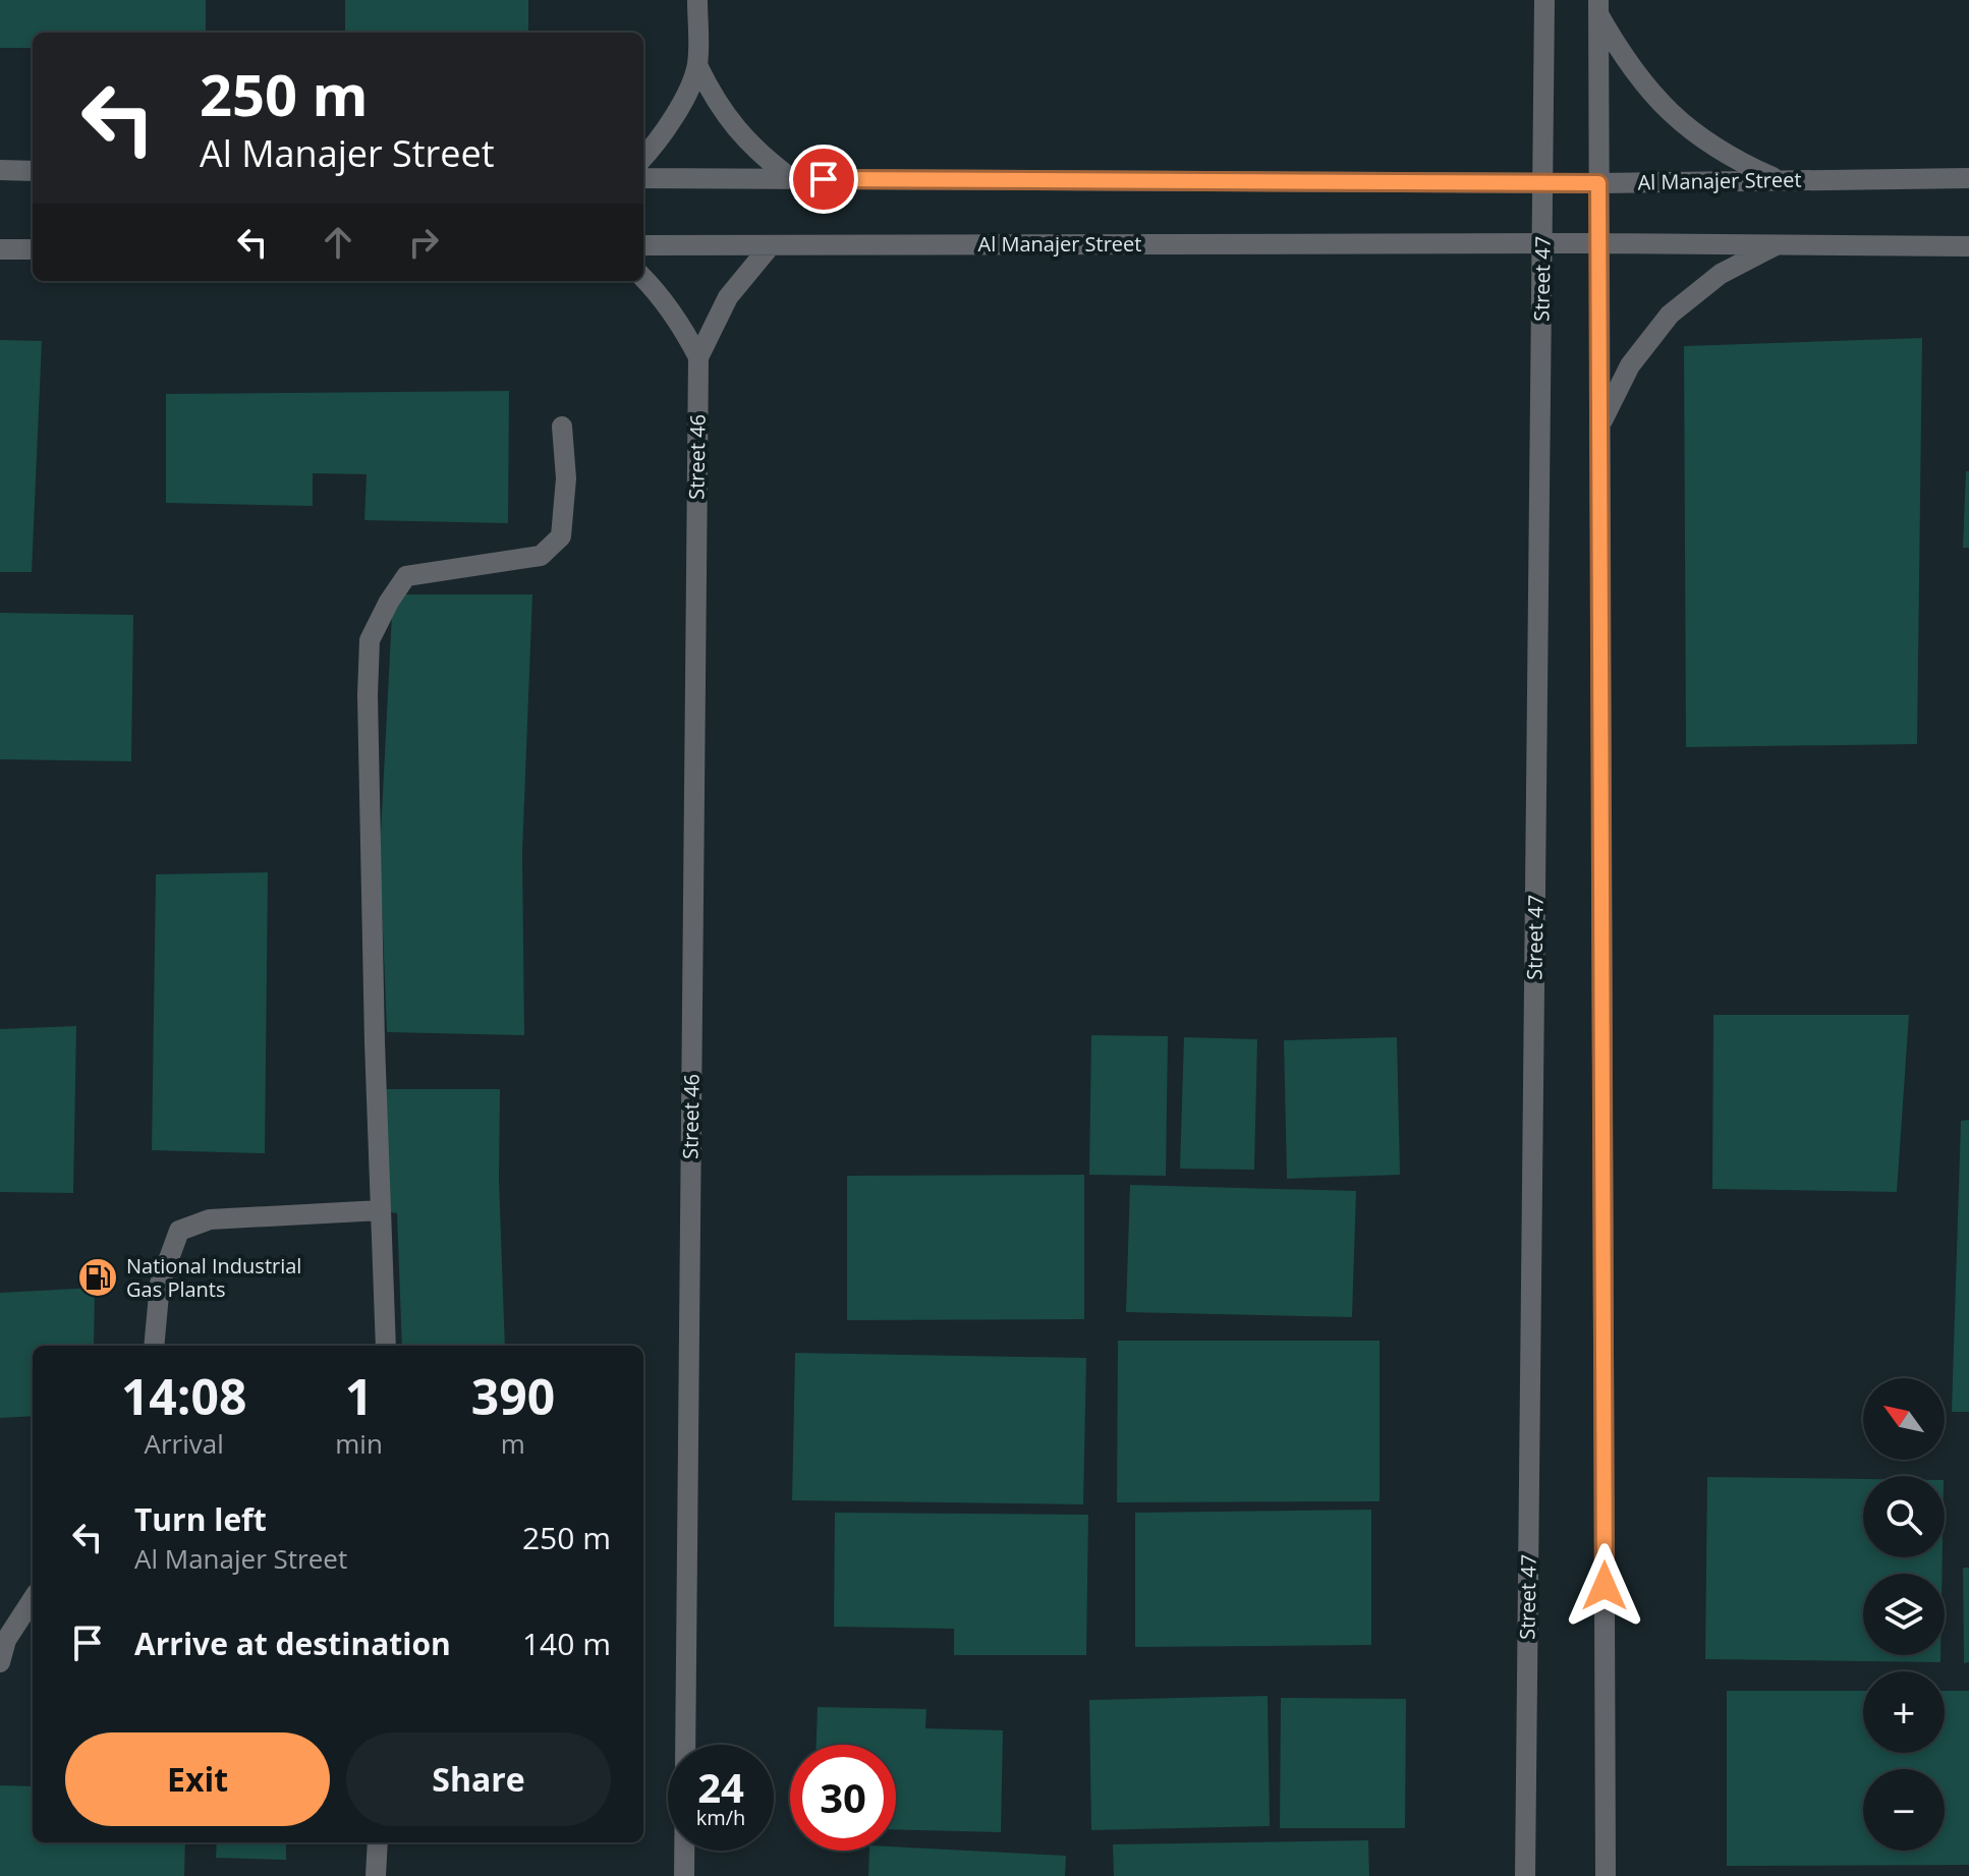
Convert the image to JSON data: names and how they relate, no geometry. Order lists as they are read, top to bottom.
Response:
{
  "streets": {
    "street": ["Al Manajer Street", "Street 47", "Street 46"]
  },
  "crossings": [
    ["Al Manajer Street", "Street 47"],
    ["Al Manajer Street", "Street 46"]
  ],
  "places": {
    "fuel station": ["National Industrial Gas Plants"]
  },
  "north": "top left",
  "page": {
    "turn": ["250 m", "Al Manajer Street"],
    "eta": [
      "14:08",
      "Arrival",
      "1",
      "min",
      "390",
      "m"
    ],
    "map_buttons": ["+", "−"],
    "list": [
      {
        "name": "Turn left",
        "note": "Al Manajer Street",
        "value": "250 m"
      },
      {
        "name": "Arrive at destination",
        "value": "140 m"
      }
    ],
    "buttons": ["Exit", "Share"],
    "speed": "24 km/h",
    "limit": "30"
  }
}
